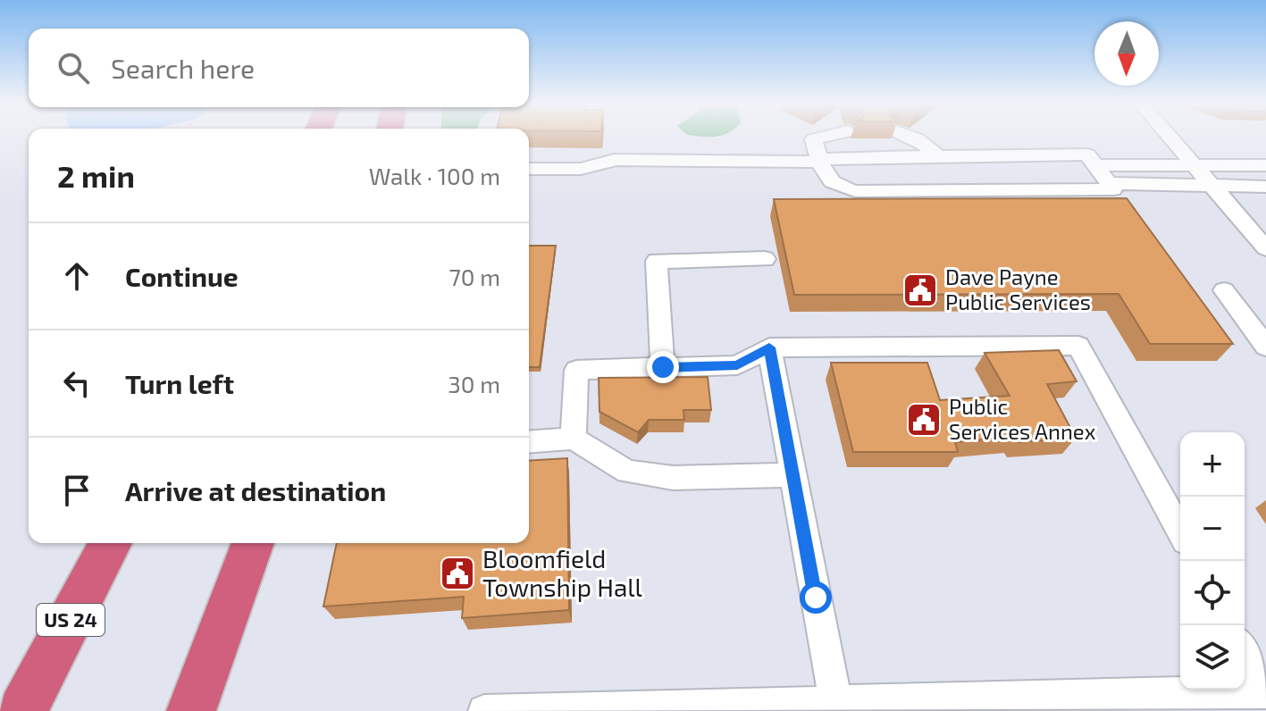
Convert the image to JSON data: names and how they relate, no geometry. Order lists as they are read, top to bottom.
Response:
{
  "streets": {
    "highway": ["US 24"]
  },
  "places": {
    "public building": ["Dave Payne Public Services", "Public Services Annex", "Bloomfield Township Hall"]
  },
  "north": "bottom",
  "page": {
    "search": "Search here",
    "heading": ["2 min", "Walk · 100 m"],
    "list": [
      ["Continue", "70 m"],
      ["Turn left", "30 m"],
      "Arrive at destination"
    ],
    "map_buttons": ["+", "−"]
  }
}
